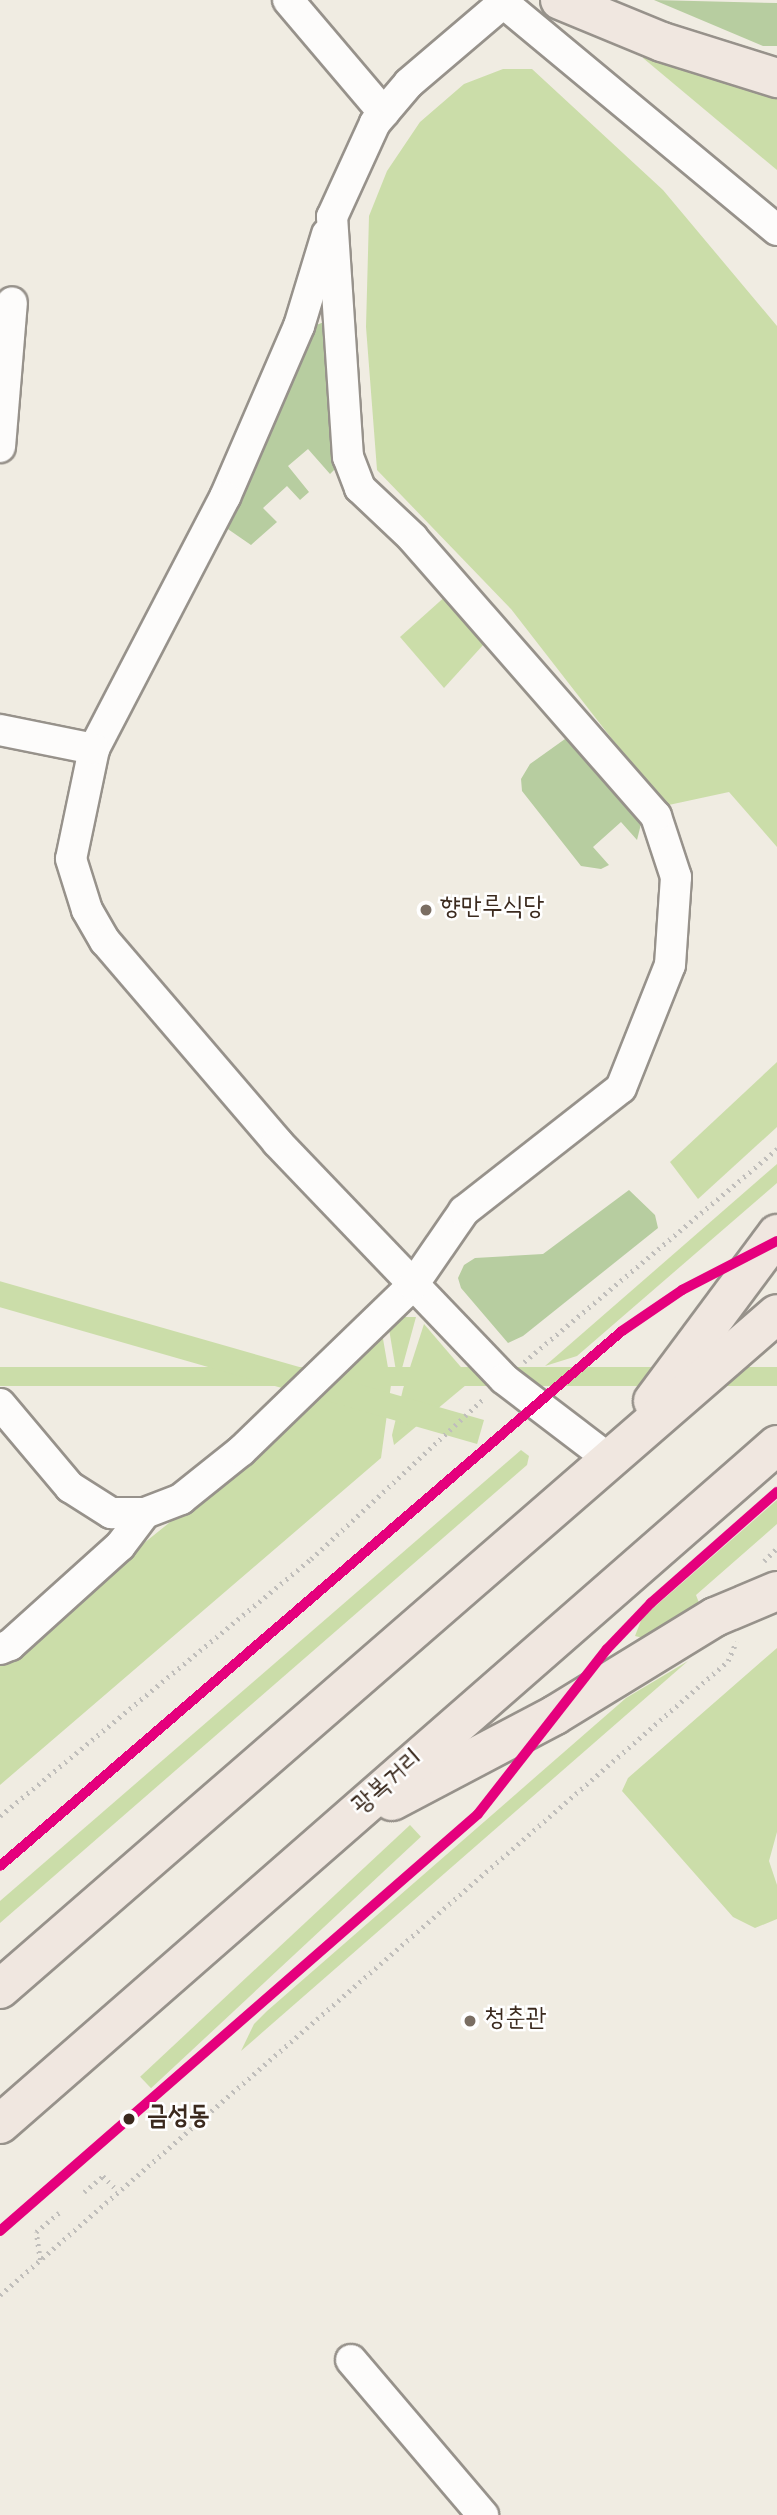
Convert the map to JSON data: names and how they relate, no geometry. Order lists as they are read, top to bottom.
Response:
{
  "streets": {
    "highway": ["광복거리"]
  },
  "places": ["향만루식당", "청춘관", "금성동"]
}
